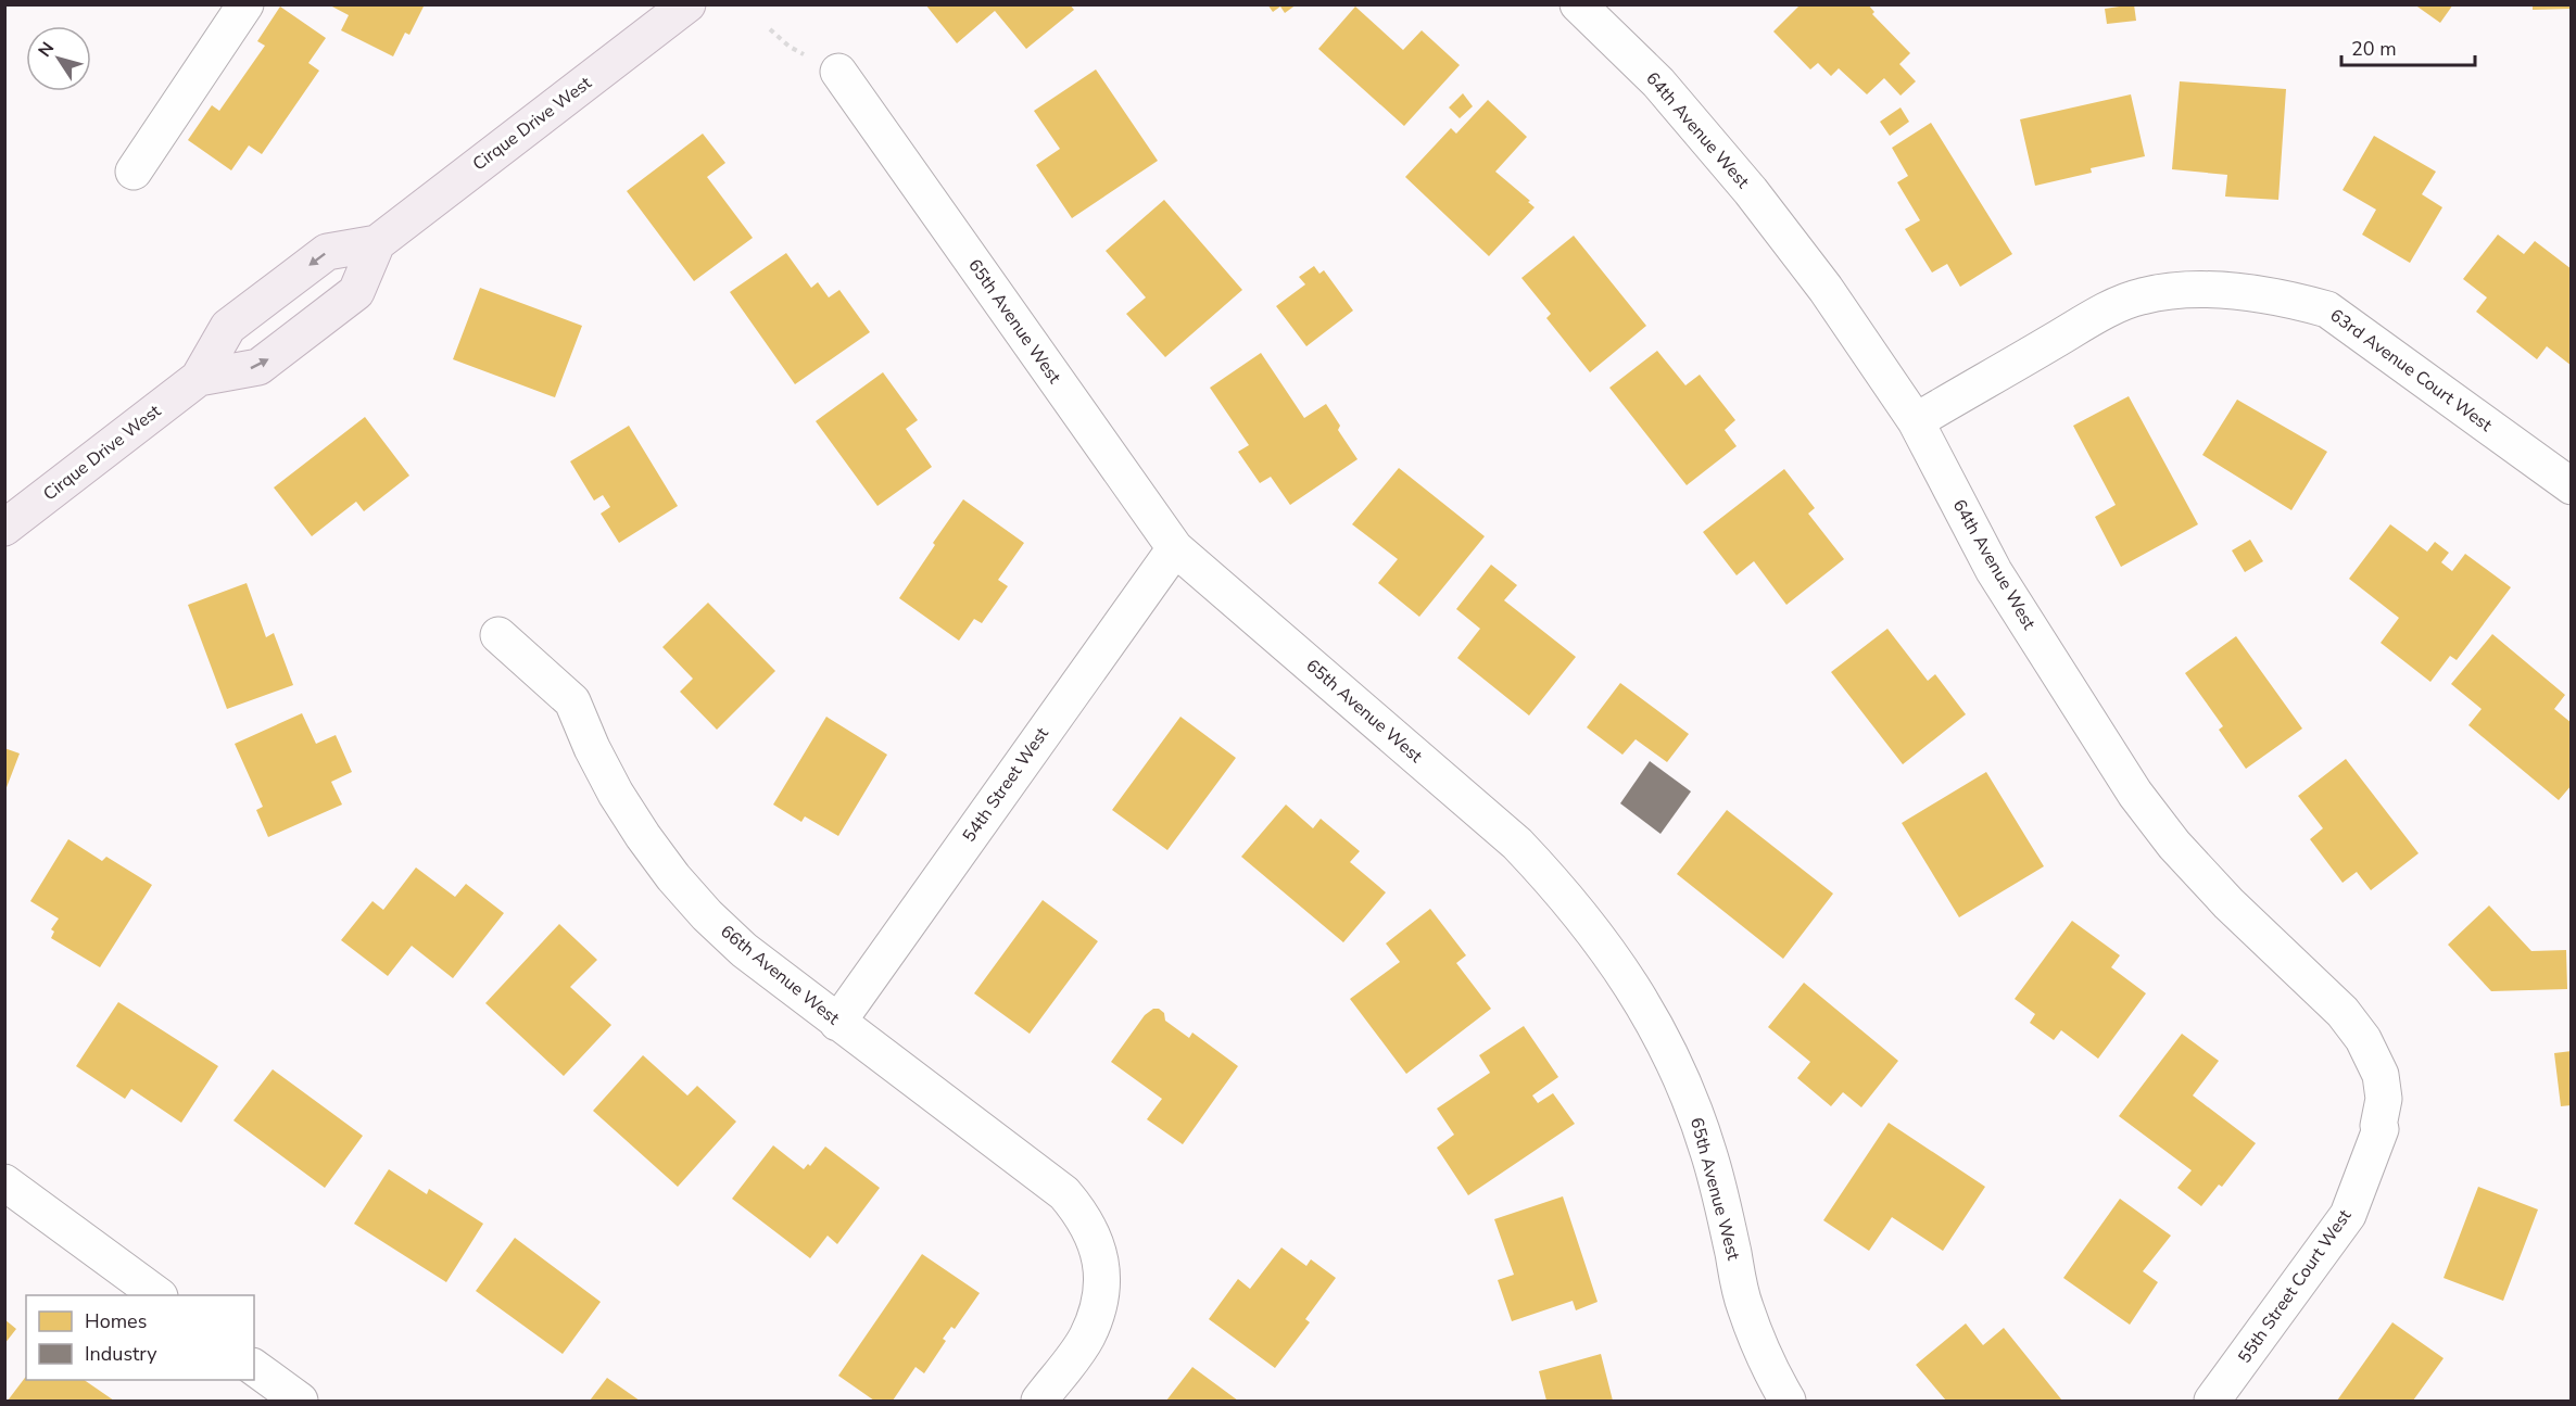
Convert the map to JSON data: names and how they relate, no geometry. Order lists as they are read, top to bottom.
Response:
{
  "streets": {
    "main road": ["Cirque Drive West"],
    "street": [
      "64th Avenue West",
      "65th Avenue West",
      "63rd Avenue Court West",
      "54th Street West",
      "66th Avenue West",
      "55th Street Court West"
    ]
  },
  "crossings": [
    ["64th Avenue West", "63rd Avenue Court West"],
    ["64th Avenue West", "55th Street Court West"],
    ["65th Avenue West", "54th Street West"],
    ["54th Street West", "66th Avenue West"]
  ],
  "legend": ["Homes", "Industry"],
  "scale_bar": "20 m",
  "north": "top left"
}
